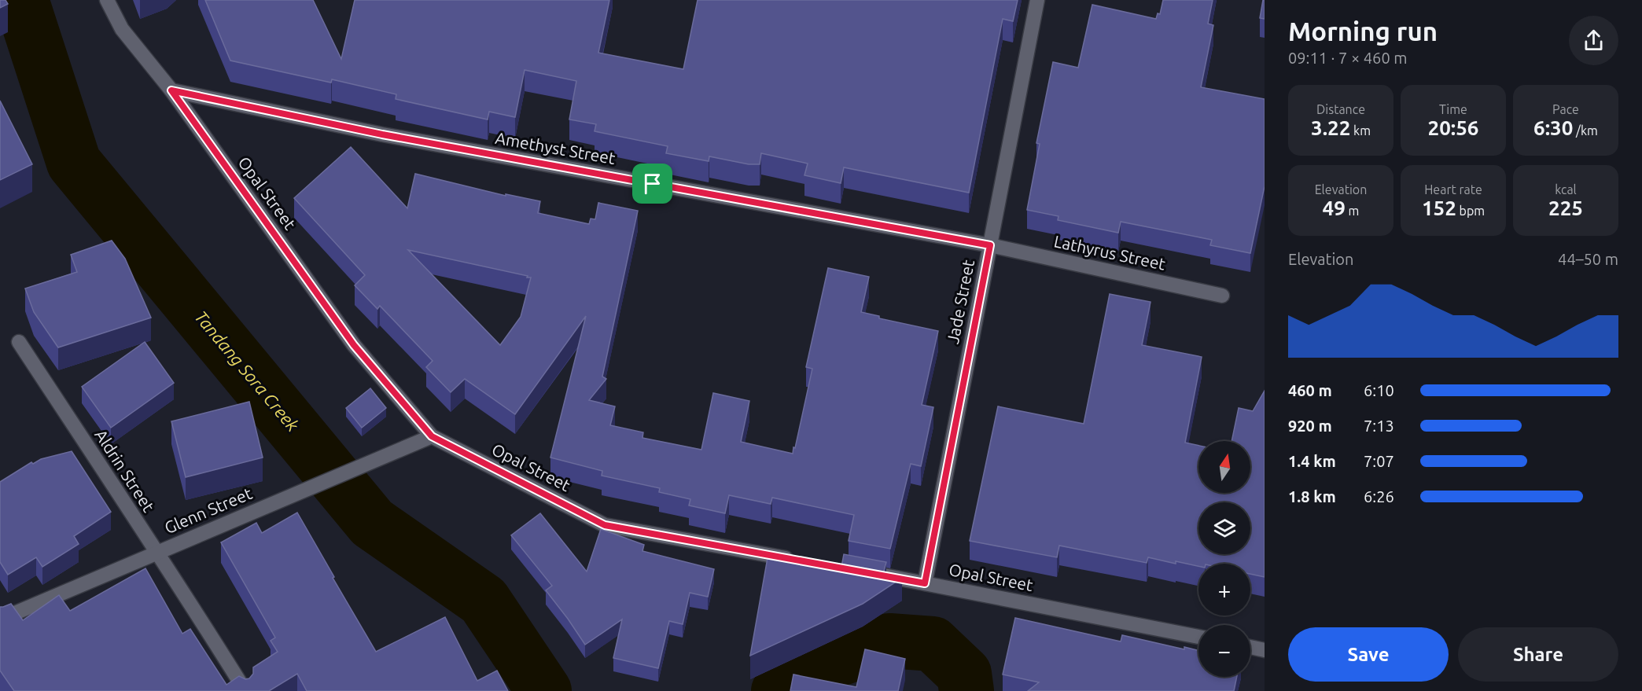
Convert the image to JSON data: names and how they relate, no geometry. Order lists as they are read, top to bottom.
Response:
{
  "streets": {
    "street": [
      "Amethyst Street",
      "Opal Street",
      "Lathyrus Street",
      "Jade Street",
      "Aldrin Street",
      "Glenn Street"
    ]
  },
  "crossings": [
    ["Amethyst Street", "Opal Street"],
    ["Amethyst Street", "Lathyrus Street"],
    ["Amethyst Street", "Jade Street"],
    ["Opal Street", "Jade Street"],
    ["Opal Street", "Glenn Street"],
    ["Lathyrus Street", "Jade Street"],
    ["Aldrin Street", "Glenn Street"]
  ],
  "water": ["Tandang Sora Creek"],
  "north": "top",
  "page": {
    "heading": ["Morning run", "09:11 · 7 × 460 m"],
    "stats": [
      ["Distance", "3.22 km"],
      ["Time", "20:56"],
      ["Pace", "6:30 /km"],
      ["Elevation", "49 m"],
      ["Heart rate", "152 bpm"],
      ["kcal", "225"]
    ],
    "chart": ["Elevation", "44–50 m"],
    "list": [
      {
        "name": "460 m",
        "note": "6:10"
      },
      {
        "name": "920 m",
        "note": "7:13"
      },
      {
        "name": "1.4 km",
        "note": "7:07"
      },
      {
        "name": "1.8 km",
        "note": "6:26"
      }
    ],
    "map_buttons": ["+", "−"],
    "buttons": ["Save", "Share"]
  }
}
